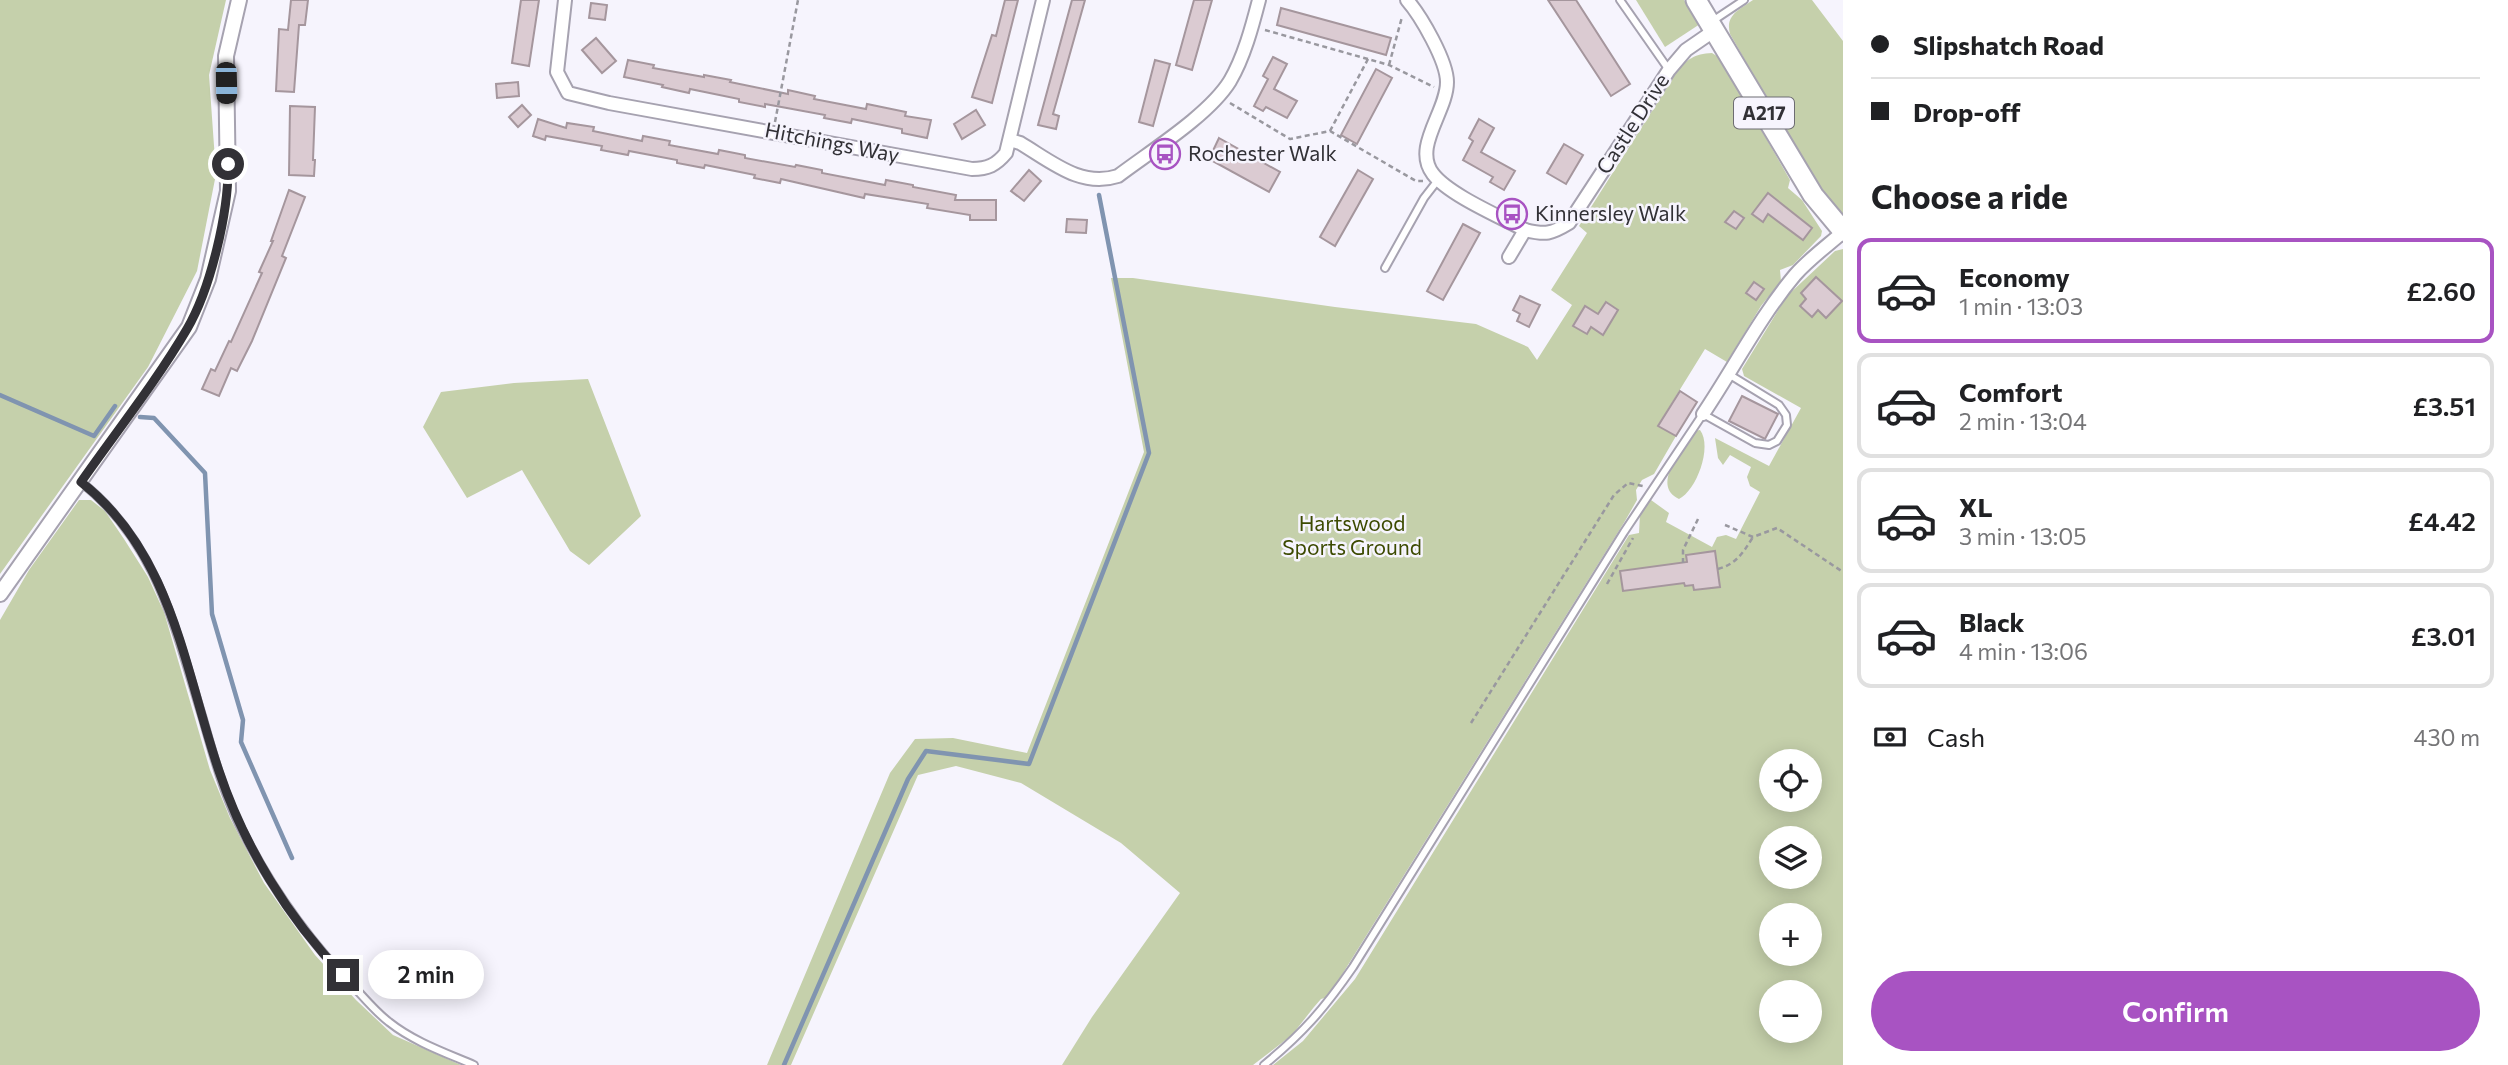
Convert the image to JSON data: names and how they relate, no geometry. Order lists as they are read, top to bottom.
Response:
{
  "streets": {
    "main road": ["A217"],
    "street": ["Castle Drive", "Hitchings Way"]
  },
  "crossings": [
    ["A217", "Castle Drive"]
  ],
  "parks": ["Hartswood Sports Ground"],
  "places": {
    "bus stop": ["Rochester Walk", "Kinnersley Walk"]
  },
  "page": {
    "banner": ["Slipshatch Road", "Drop-off"],
    "heading": "Choose a ride",
    "list": [
      {
        "name": "Economy",
        "note": "1 min · 13:03",
        "value": "£2.60"
      },
      {
        "name": "Comfort",
        "note": "2 min · 13:04",
        "value": "£3.51"
      },
      {
        "name": "XL",
        "note": "3 min · 13:05",
        "value": "£4.42"
      },
      {
        "name": "Black",
        "note": "4 min · 13:06",
        "value": "£3.01"
      }
    ],
    "pay": ["Cash", "430 m"],
    "map_buttons": ["+", "−"],
    "bubble": "2 min",
    "buttons": "Confirm"
  }
}
